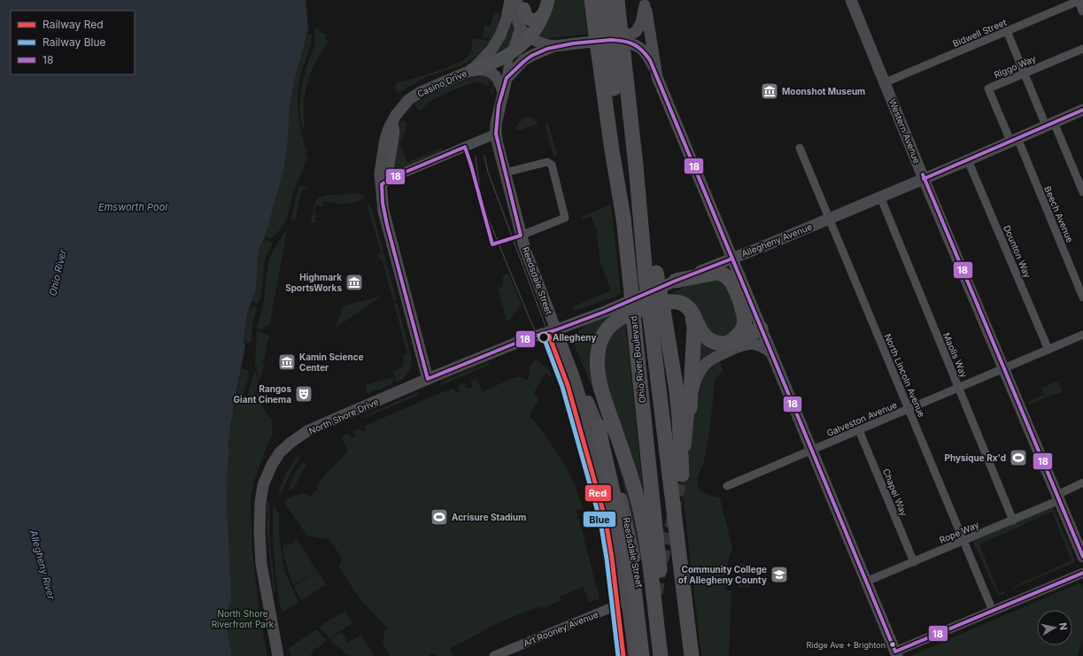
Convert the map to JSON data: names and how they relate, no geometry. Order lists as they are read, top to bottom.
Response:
{
  "streets": {
    "highway": ["Ohio River Boulevard"],
    "main road": [
      "Casino Drive",
      "Western Avenue",
      "Allegheny Avenue",
      "Reedsdale Street",
      "North Shore Drive"
    ],
    "street": [
      "Bidwell Street",
      "Riggo Way",
      "Beech Avenue",
      "Dounton Way",
      "Maolis Way",
      "North Lincoln Avenue",
      "Galveston Avenue",
      "Chapel Way",
      "Rope Way",
      "Art Rooney Avenue"
    ]
  },
  "crossings": [
    ["Bidwell Street", "Western Avenue"],
    ["Riggo Way", "Beech Avenue"],
    ["Riggo Way", "Allegheny Avenue"],
    ["Casino Drive", "Allegheny Avenue"],
    ["Casino Drive", "North Shore Drive"],
    ["Western Avenue", "Allegheny Avenue"],
    ["Western Avenue", "Galveston Avenue"],
    ["Western Avenue", "Rope Way"],
    ["Beech Avenue", "Allegheny Avenue"],
    ["Allegheny Avenue", "Dounton Way"],
    ["Allegheny Avenue", "Reedsdale Street"],
    ["Allegheny Avenue", "Maolis Way"],
    ["Allegheny Avenue", "North Lincoln Avenue"],
    ["Allegheny Avenue", "North Shore Drive"],
    ["Dounton Way", "Galveston Avenue"],
    ["Reedsdale Street", "Art Rooney Avenue"],
    ["Maolis Way", "Galveston Avenue"],
    ["Maolis Way", "Rope Way"],
    ["North Lincoln Avenue", "Galveston Avenue"],
    ["North Lincoln Avenue", "Rope Way"],
    ["Galveston Avenue", "Chapel Way"],
    ["Chapel Way", "Rope Way"]
  ],
  "water": ["Emsworth Pool", "Ohio River", "Allegheny River"],
  "parks": ["North Shore Riverfront Park"],
  "places": {
    "museum": ["Moonshot Museum", "Highmark SportsWorks", "Kamin Science Center"],
    "other": ["Allegheny", "Ridge Ave + Brighton"],
    "theatre": ["Rangos Giant Cinema"],
    "sports": ["Physique Rx'd", "Acrisure Stadium"],
    "school or university": ["Community College of Allegheny County"]
  },
  "lines": ["transit line 18", "rail line Red", "rail line Blue"],
  "legend": ["Railway Red", "Railway Blue", "18"],
  "north": "right"
}
